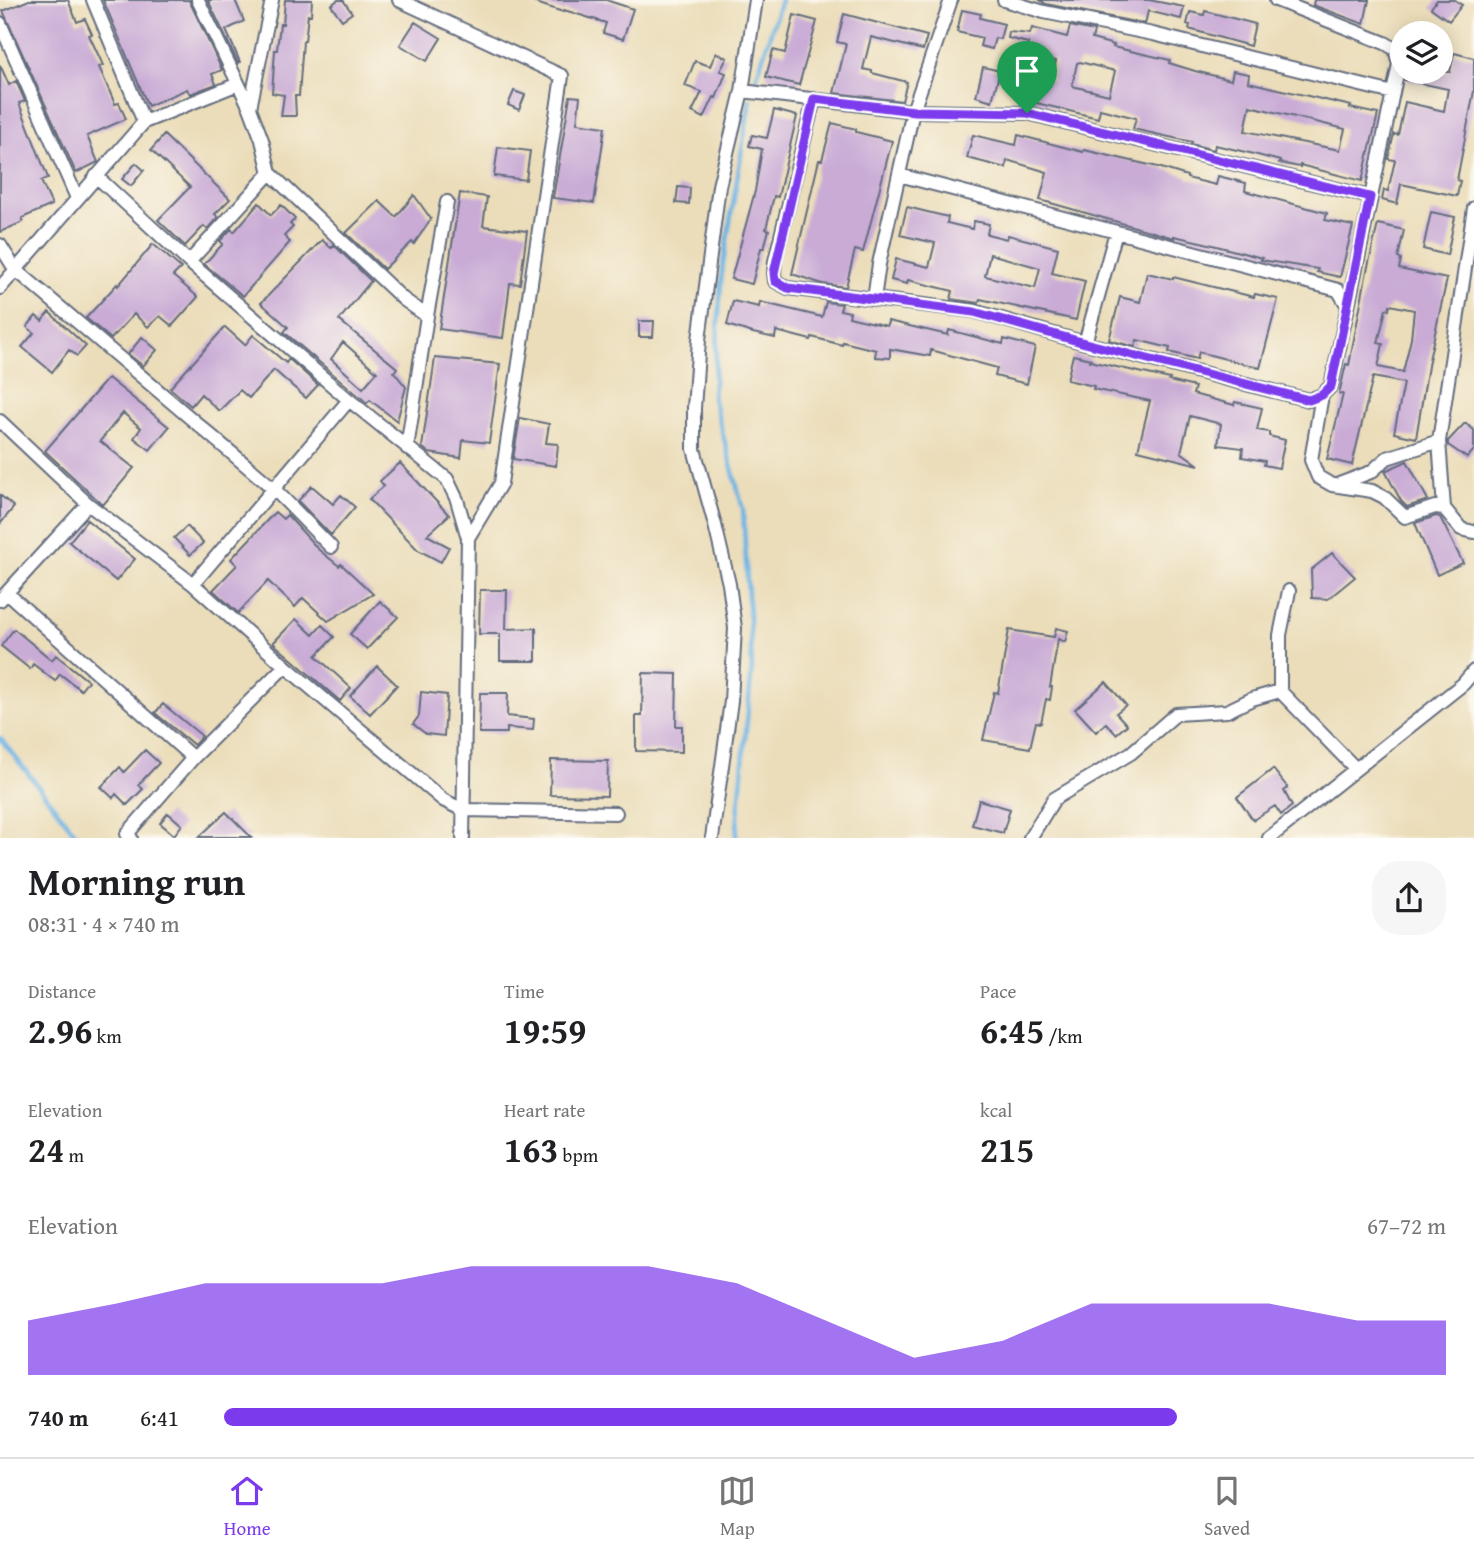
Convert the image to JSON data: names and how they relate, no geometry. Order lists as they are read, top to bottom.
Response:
{
  "page": {
    "heading": ["Morning run", "08:31 · 4 × 740 m"],
    "stats": [
      ["Distance", "2.96 km"],
      ["Time", "19:59"],
      ["Pace", "6:45 /km"],
      ["Elevation", "24 m"],
      ["Heart rate", "163 bpm"],
      ["kcal", "215"]
    ],
    "chart": ["Elevation", "67–72 m"],
    "list": [
      {
        "name": "740 m",
        "note": "6:41"
      }
    ],
    "tabs": ["Home", "Map", "Saved"]
  }
}
